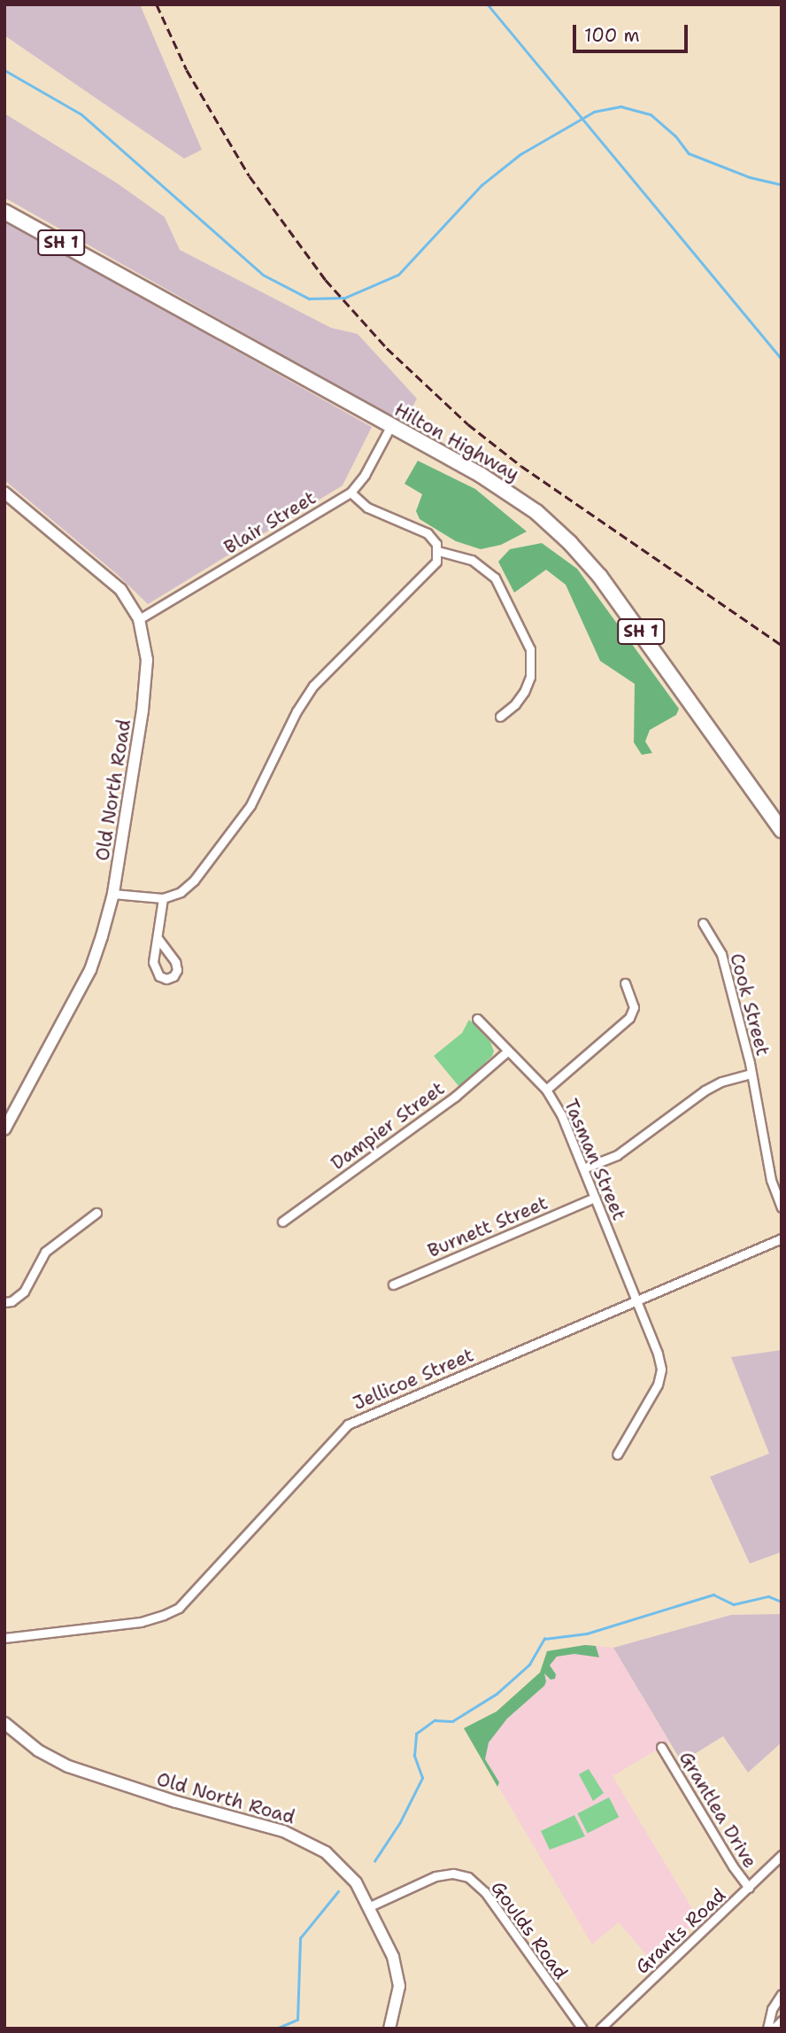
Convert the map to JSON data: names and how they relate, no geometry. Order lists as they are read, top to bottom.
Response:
{
  "streets": {
    "highway": ["SH 1", "Hilton Highway"],
    "street": [
      "Blair Street",
      "Old North Road",
      "Cook Street",
      "Dampier Street",
      "Tasman Street",
      "Burnett Street",
      "Jellicoe Street",
      "Grantlea Drive",
      "Goulds Road",
      "Grants Road"
    ]
  },
  "crossings": [
    ["Hilton Highway", "Blair Street"],
    ["Blair Street", "Old North Road"],
    ["Old North Road", "Goulds Road"],
    ["Dampier Street", "Tasman Street"],
    ["Tasman Street", "Burnett Street"],
    ["Tasman Street", "Jellicoe Street"],
    ["Grantlea Drive", "Grants Road"]
  ],
  "scale_bar": "100 m"
}
